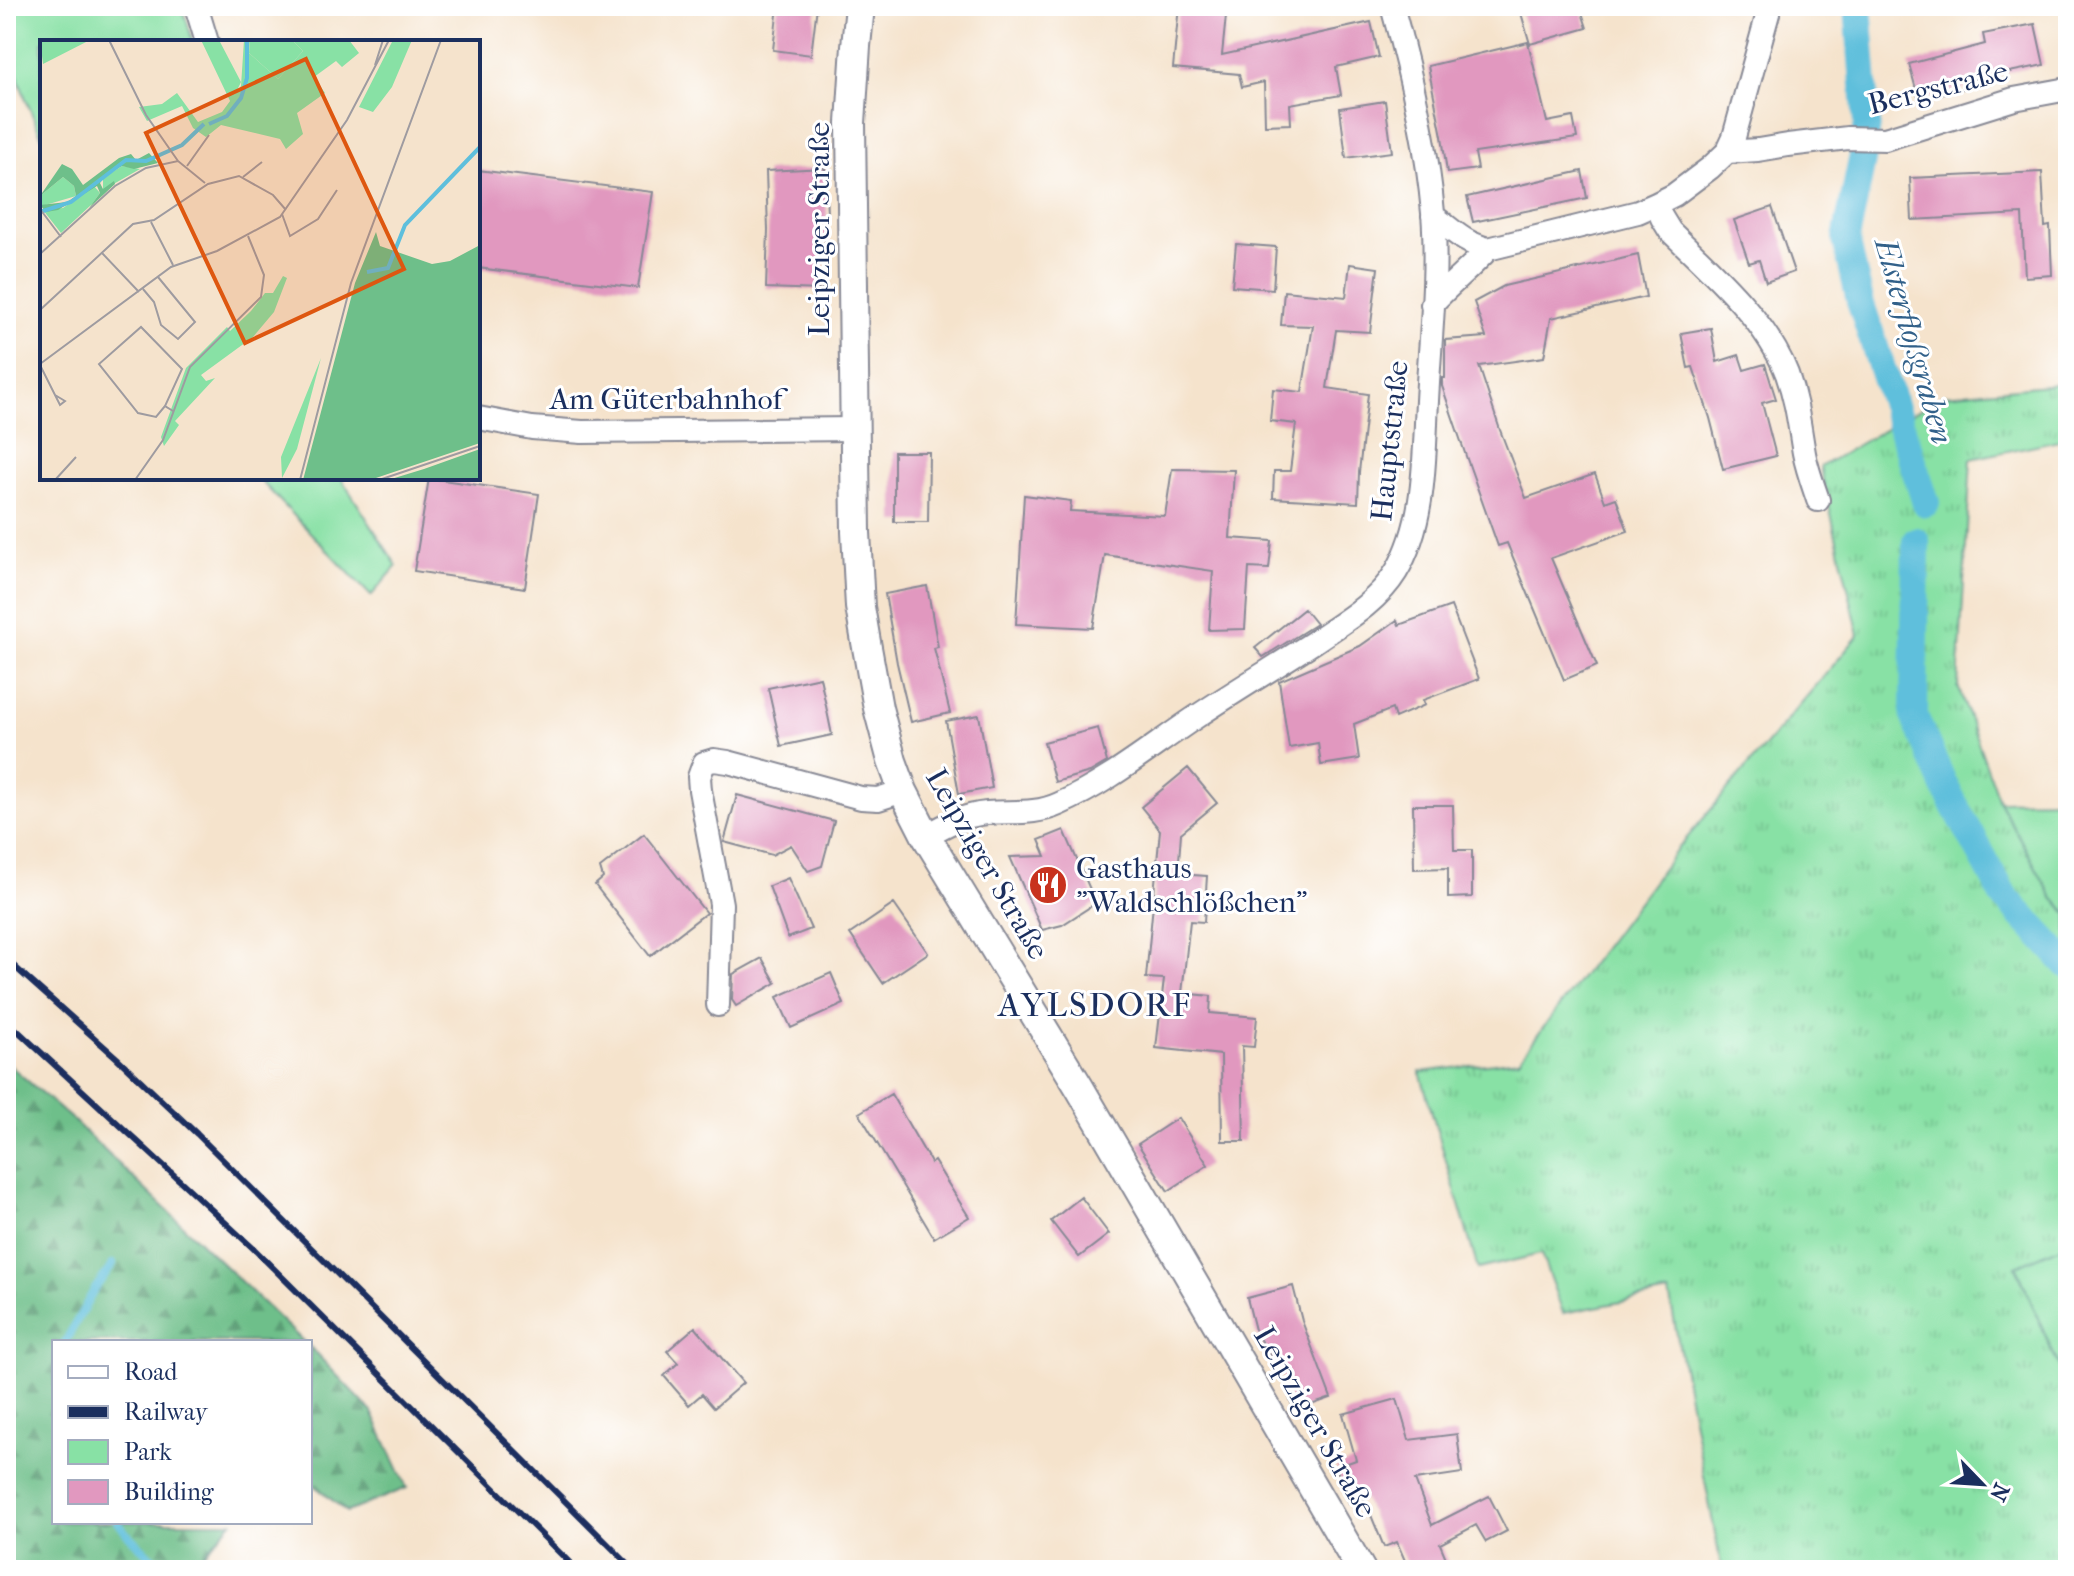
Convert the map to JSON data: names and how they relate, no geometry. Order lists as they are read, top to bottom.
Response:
{
  "streets": {
    "street": [
      "Bergstraße",
      "Leipziger Straße",
      "Am Güterbahnhof",
      "Hauptstraße"
    ]
  },
  "crossings": [
    ["Leipziger Straße", "Am Güterbahnhof"],
    ["Leipziger Straße", "Hauptstraße"]
  ],
  "districts": ["AYLSDORF"],
  "water": ["Elsterfloßgraben"],
  "places": {
    "restaurant": ["Gasthaus \"Waldschlößchen\""]
  },
  "legend": [
    "Road",
    "Railway",
    "Park",
    "Building"
  ],
  "north": "bottom right"
}
